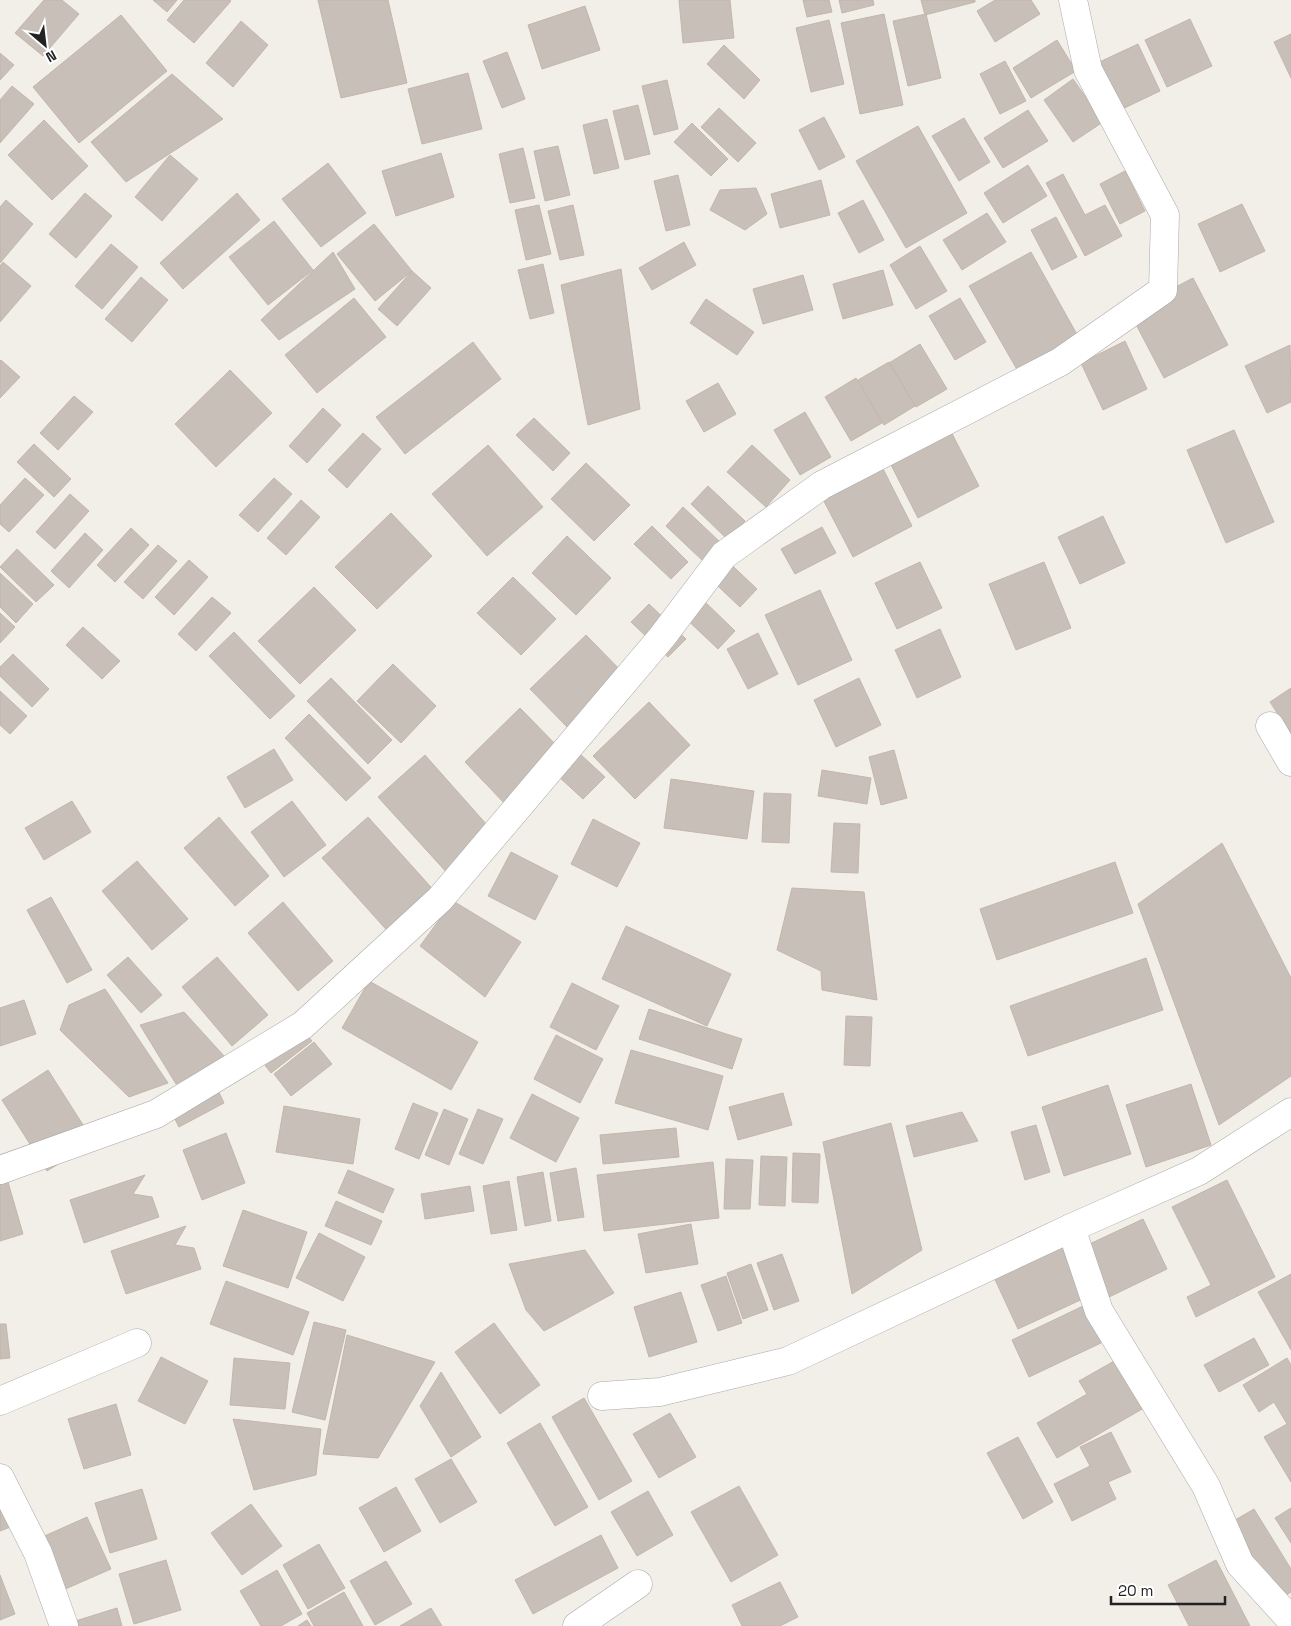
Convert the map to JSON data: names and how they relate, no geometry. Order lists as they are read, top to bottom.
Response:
{
  "scale_bar": "20 m",
  "north": "bottom right"
}
